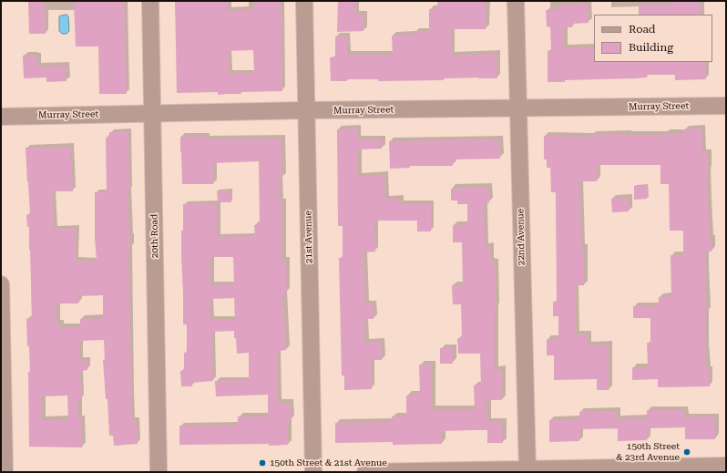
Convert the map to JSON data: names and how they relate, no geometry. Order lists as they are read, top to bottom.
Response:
{
  "streets": {
    "street": [
      "Murray Street",
      "20th Road",
      "21st Avenue",
      "22nd Avenue"
    ]
  },
  "crossings": [
    ["Murray Street", "20th Road"],
    ["Murray Street", "21st Avenue"],
    ["Murray Street", "22nd Avenue"]
  ],
  "places": ["150th Street & 23rd Avenue", "150th Street & 21st Avenue"],
  "legend": ["Road", "Building"]
}
